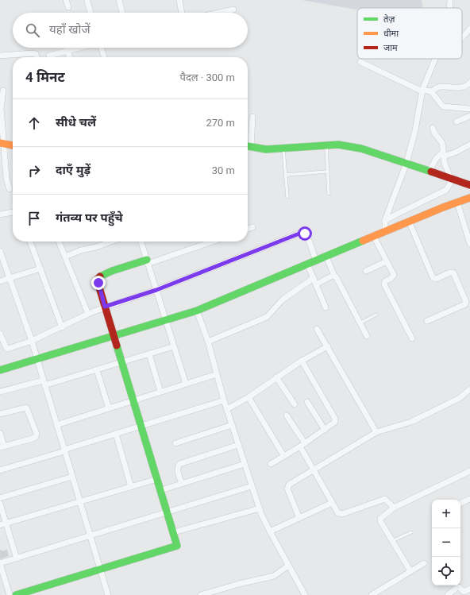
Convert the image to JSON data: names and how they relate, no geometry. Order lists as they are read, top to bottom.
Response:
{
  "legend": ["तेज़", "धीमा", "जाम"],
  "page": {
    "search": "यहाँ खोजें",
    "heading": ["4 मिनट", "पैदल · 300 m"],
    "list": [
      ["सीधे चलें", "270 m"],
      ["दाएँ मुड़ें", "30 m"],
      "गंतव्य पर पहुँचे"
    ],
    "map_buttons": ["+", "−"]
  }
}
